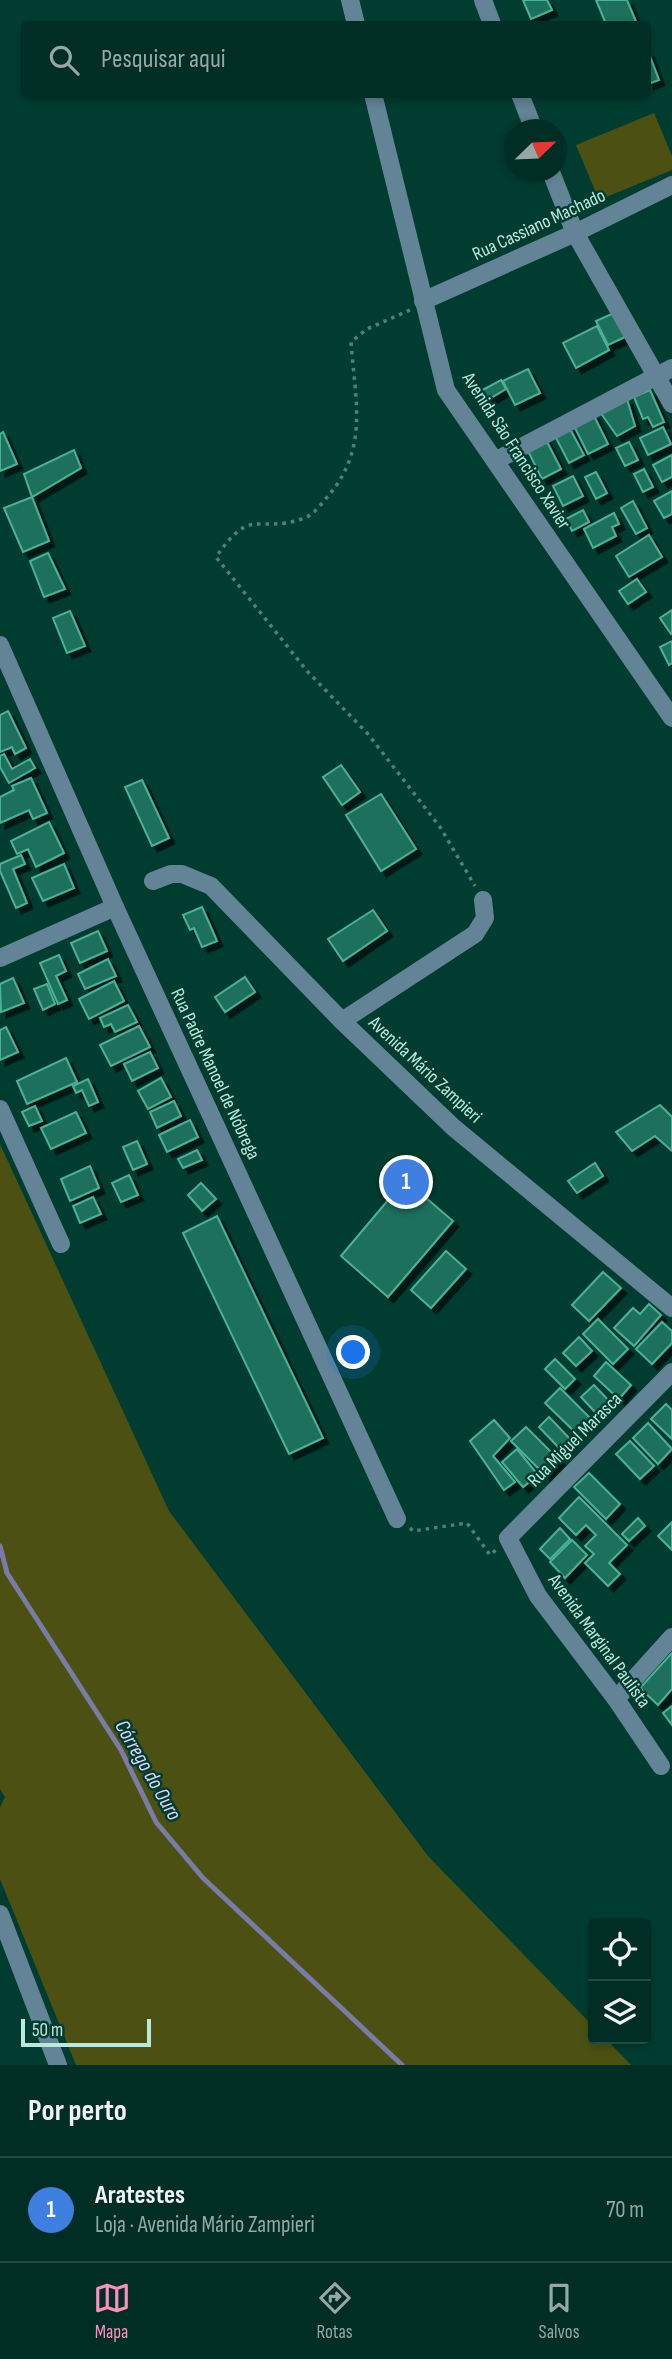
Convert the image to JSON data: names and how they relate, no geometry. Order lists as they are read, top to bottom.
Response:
{
  "streets": {
    "street": [
      "Rua Cassiano Machado",
      "Avenida São Francisco Xavier",
      "Avenida Mário Zampieri",
      "Rua Padre Manoel de Nóbrega",
      "Rua Miguel Marasca",
      "Avenida Marginal Paulista"
    ]
  },
  "crossings": [
    ["Rua Cassiano Machado", "Avenida São Francisco Xavier"],
    ["Rua Miguel Marasca", "Avenida Marginal Paulista"]
  ],
  "water": ["Córrego do Ouro"],
  "scale_bar": "50 m",
  "north": "top right",
  "page": {
    "search": "Pesquisar aqui",
    "pins": "1",
    "scale": "50 m",
    "heading": "Por perto",
    "list": [
      {
        "mark": "1",
        "name": "Aratestes",
        "note": "Loja · Avenida Mário Zampieri",
        "value": "70 m"
      }
    ],
    "nav": ["Mapa", "Rotas", "Salvos"]
  }
}
